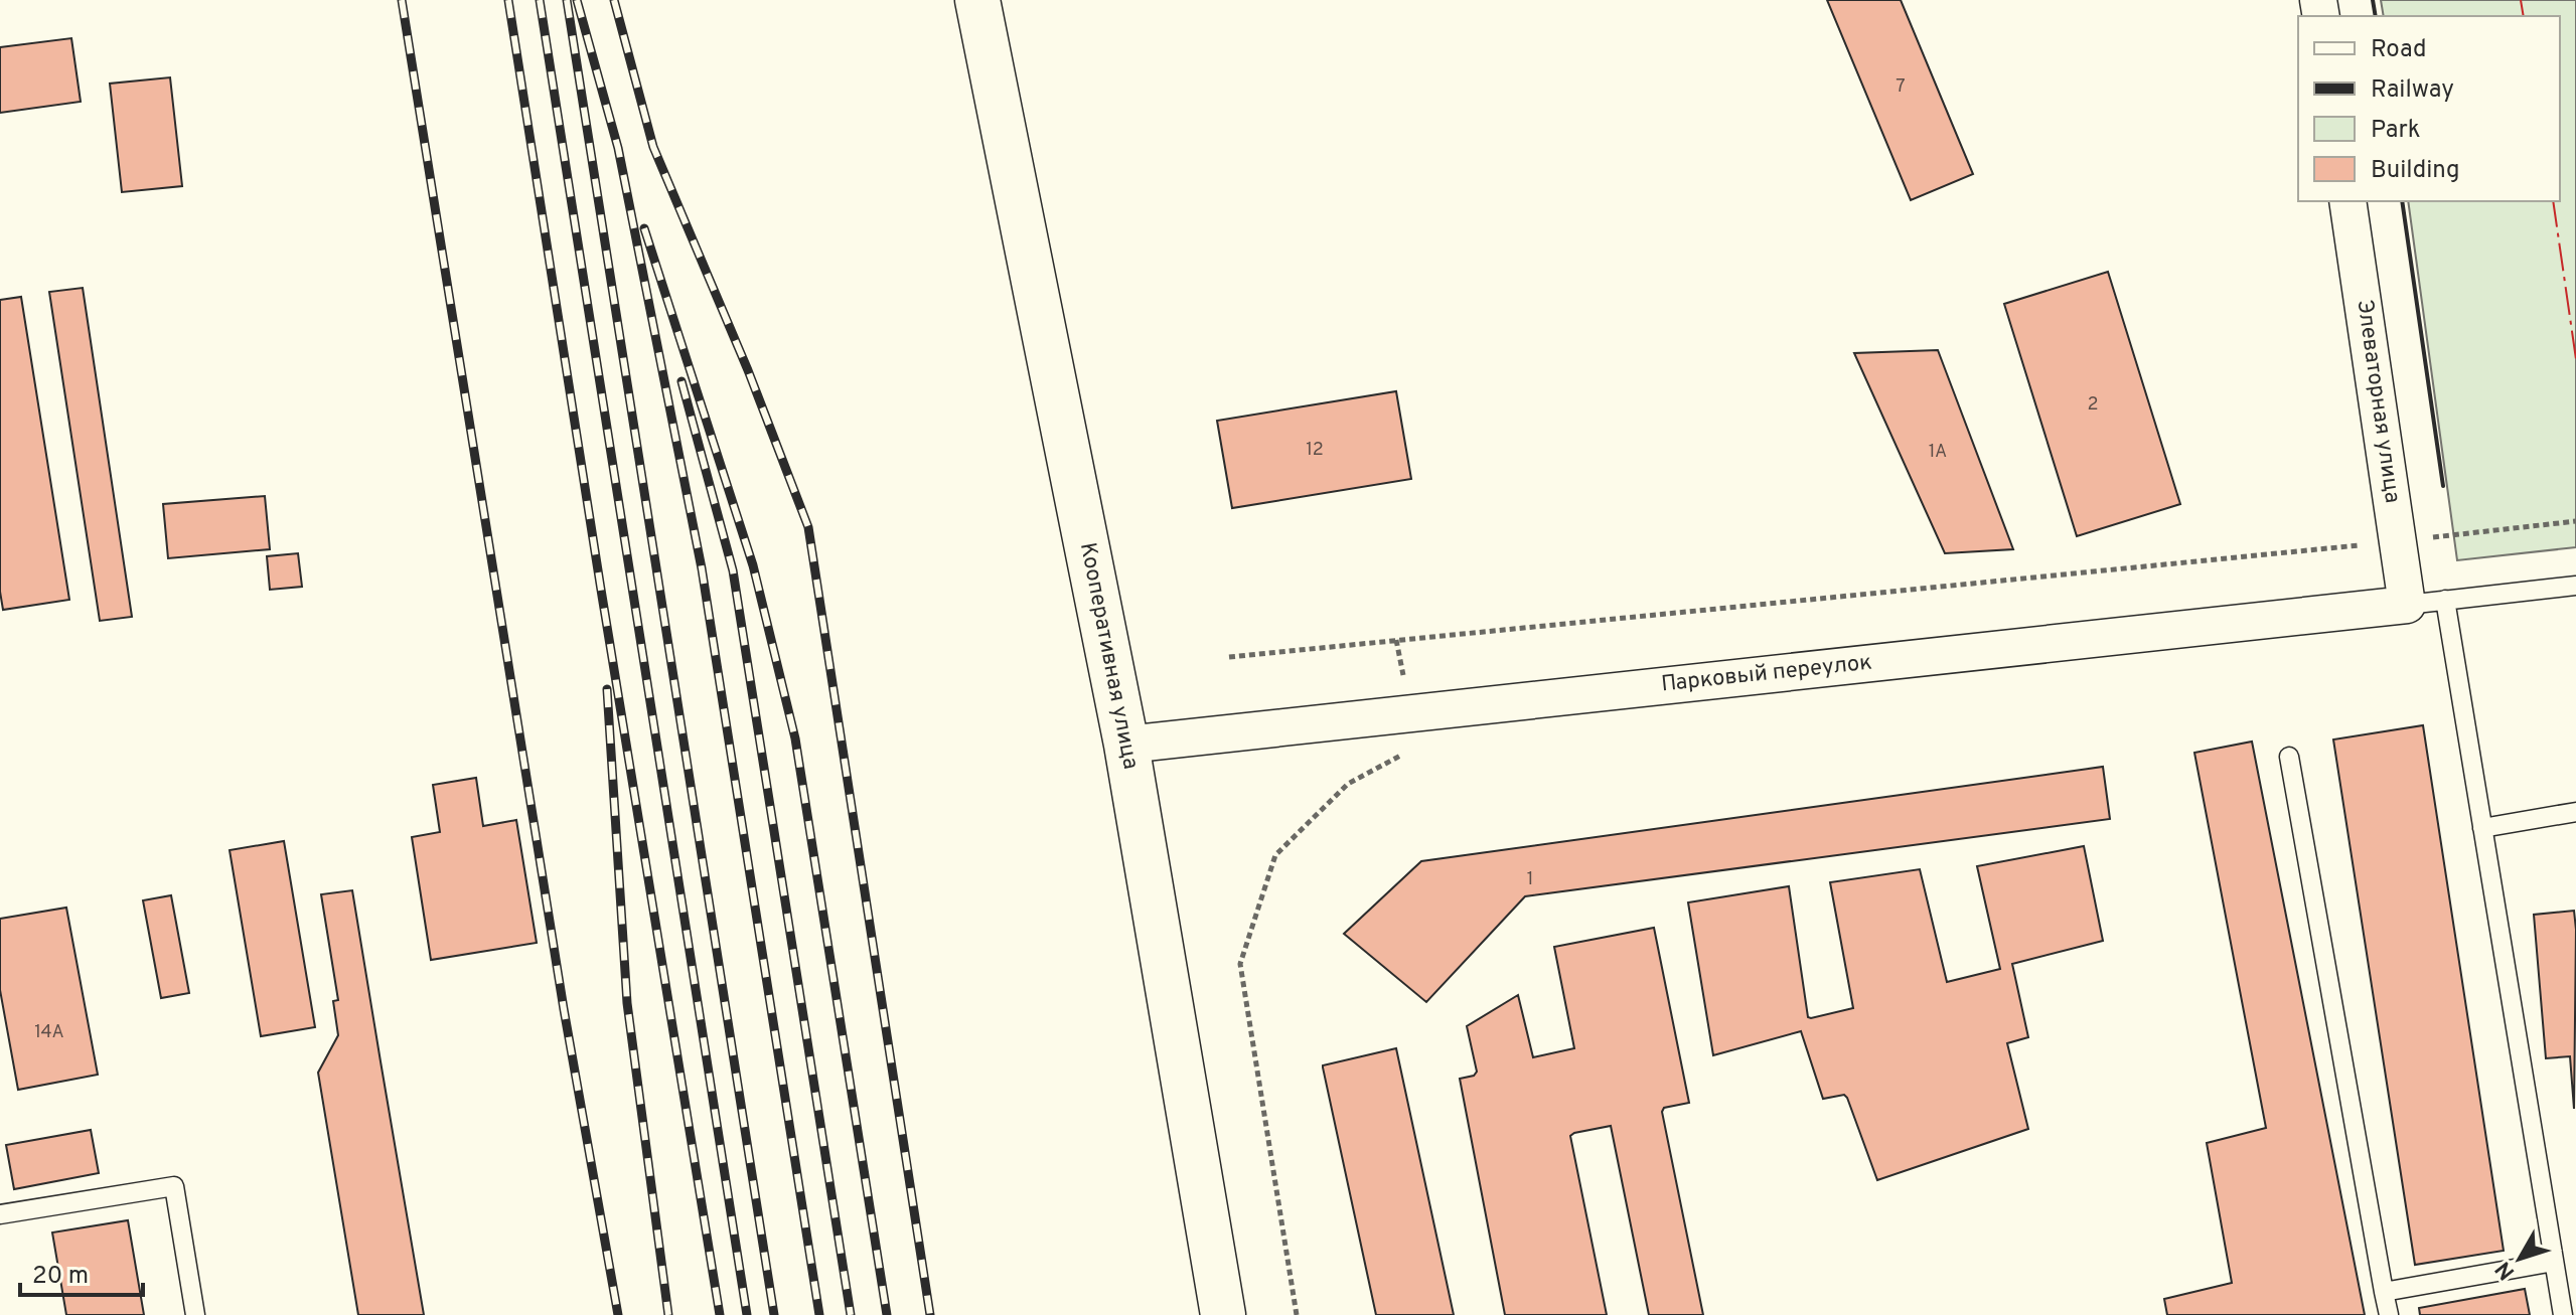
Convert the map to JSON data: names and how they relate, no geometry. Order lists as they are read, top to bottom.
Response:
{
  "streets": {
    "main road": ["Кооперативная улица"],
    "street": ["Элеваторная улица", "Парковый переулок"]
  },
  "crossings": [
    ["Элеваторная улица", "Парковый переулок"],
    ["Кооперативная улица", "Парковый переулок"]
  ],
  "house_numbers": [
    "7",
    "2",
    "12",
    "1А",
    "1",
    "14А"
  ],
  "legend": [
    "Road",
    "Railway",
    "Park",
    "Building"
  ],
  "scale_bar": "20 m",
  "north": "bottom left"
}
